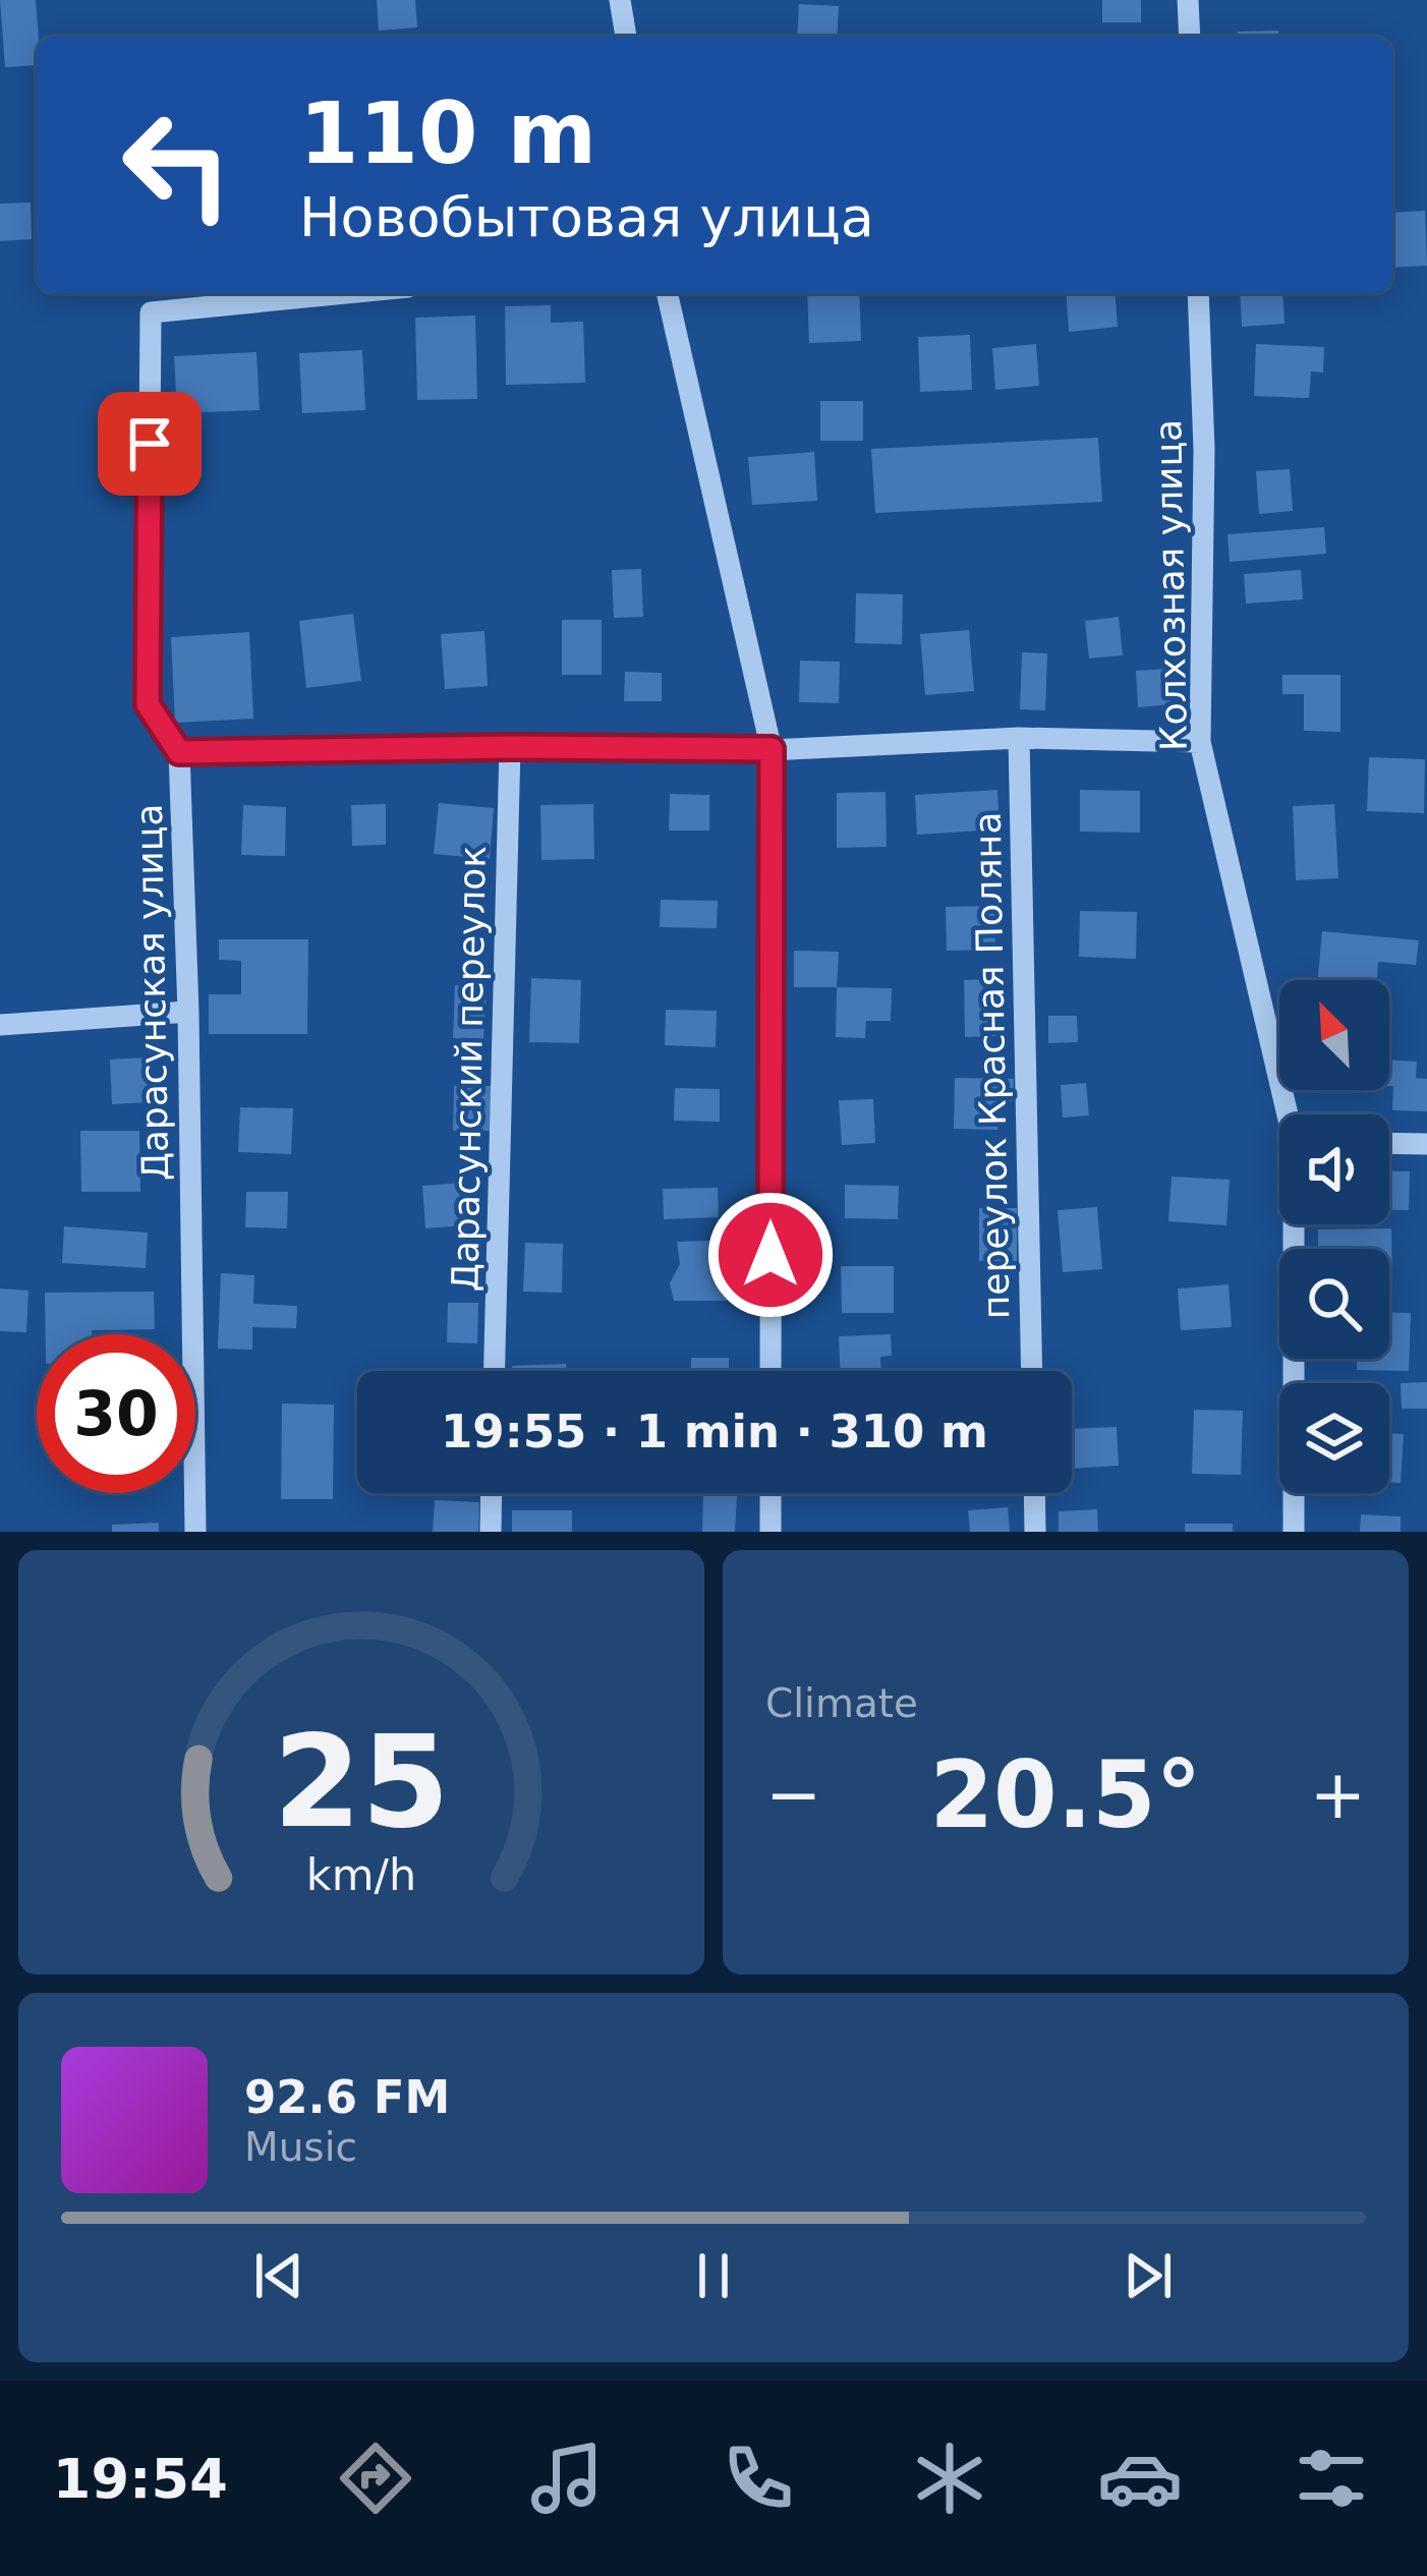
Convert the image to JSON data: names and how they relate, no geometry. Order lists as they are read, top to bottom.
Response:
{
  "streets": {
    "street": [
      "Колхозная улица",
      "Дарасунская улица",
      "переулок Красная Поляна",
      "Дарасунский переулок"
    ]
  },
  "north": "top left",
  "page": {
    "turn": ["110 m", "Новобытовая улица"],
    "limit": "30",
    "trip": "19:55 · 1 min · 310 m",
    "tile": "Climate",
    "heat": ["−", "20.5°", "+"],
    "song": ["92.6 FM", "Music"],
    "tabs": "19:54",
    "gauge": ["25", "km/h"]
  }
}
